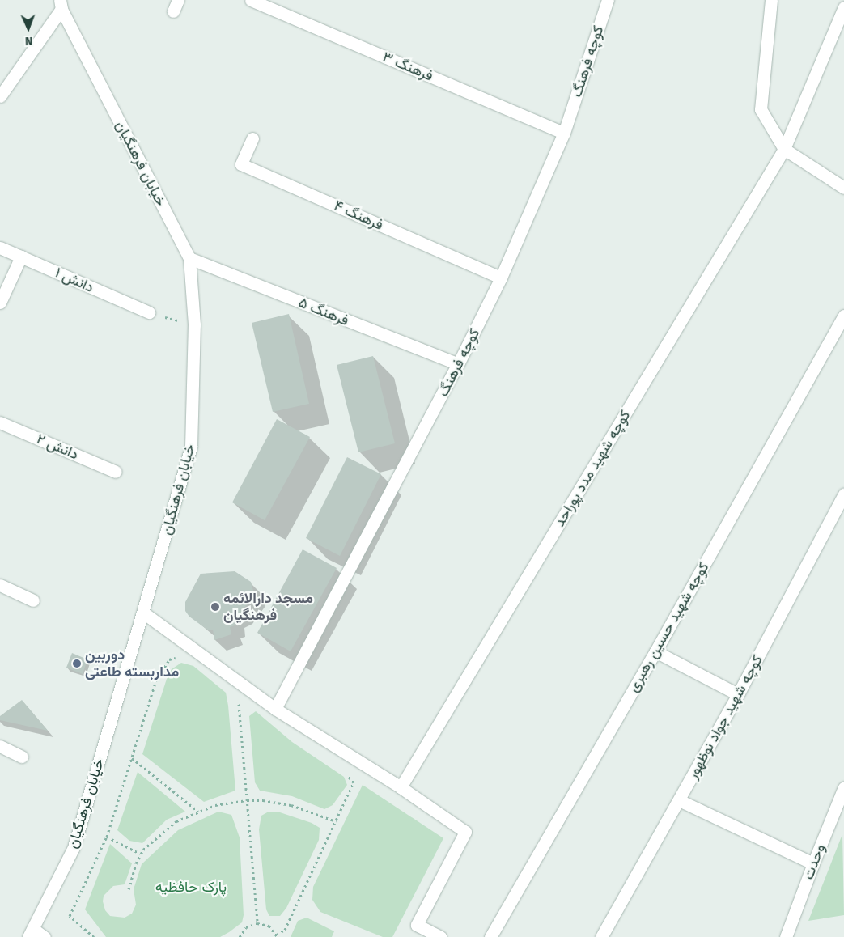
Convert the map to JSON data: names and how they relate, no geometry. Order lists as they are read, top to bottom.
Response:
{
  "streets": {
    "street": [
      "کوچه فرهنگ",
      "فرهنگ ۳",
      "خیابان فرهنگیان",
      "فرهنگ ۴",
      "دانش ۱",
      "فرهنگ ۵",
      "دانش ۲",
      "کوچه شهید مدد پوراحد",
      "کوچه شهید حسین رهبری",
      "کوچه شهید جواد نوظهور",
      "وحدت"
    ]
  },
  "crossings": [
    ["کوچه فرهنگ", "فرهنگ ۳"],
    ["کوچه فرهنگ", "فرهنگ ۴"],
    ["کوچه فرهنگ", "فرهنگ ۵"],
    ["خیابان فرهنگیان", "فرهنگ ۵"]
  ],
  "parks": ["پارک حافظیه"],
  "places": ["مسجد دارالائمه فرهنگیان", "دوربین مداربسته طاعتی"],
  "north": "bottom"
}
